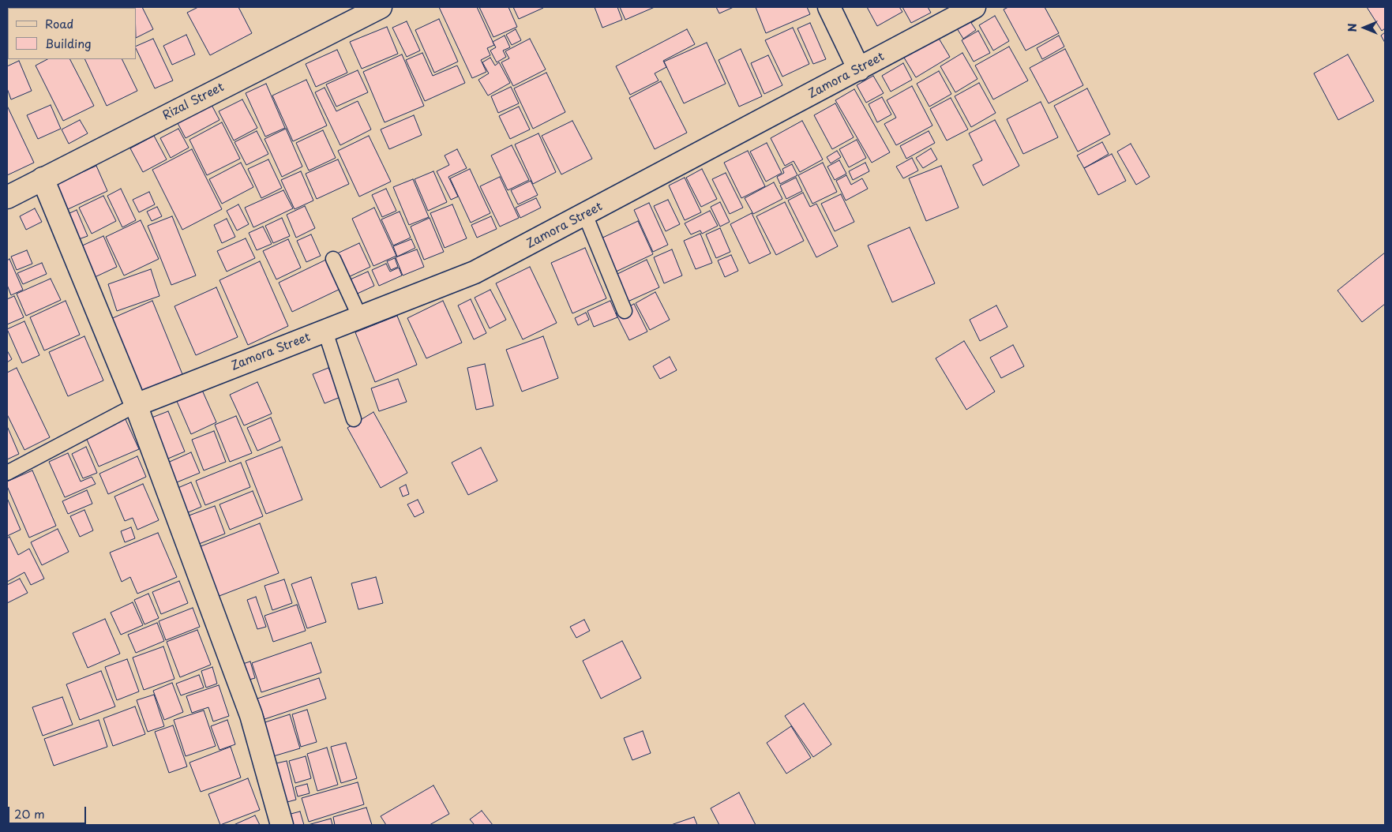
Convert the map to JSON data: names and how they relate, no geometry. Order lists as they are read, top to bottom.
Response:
{
  "streets": {
    "street": ["Zamora Street", "Rizal Street"]
  },
  "legend": ["Road", "Building"],
  "scale_bar": "20 m",
  "north": "left"
}
